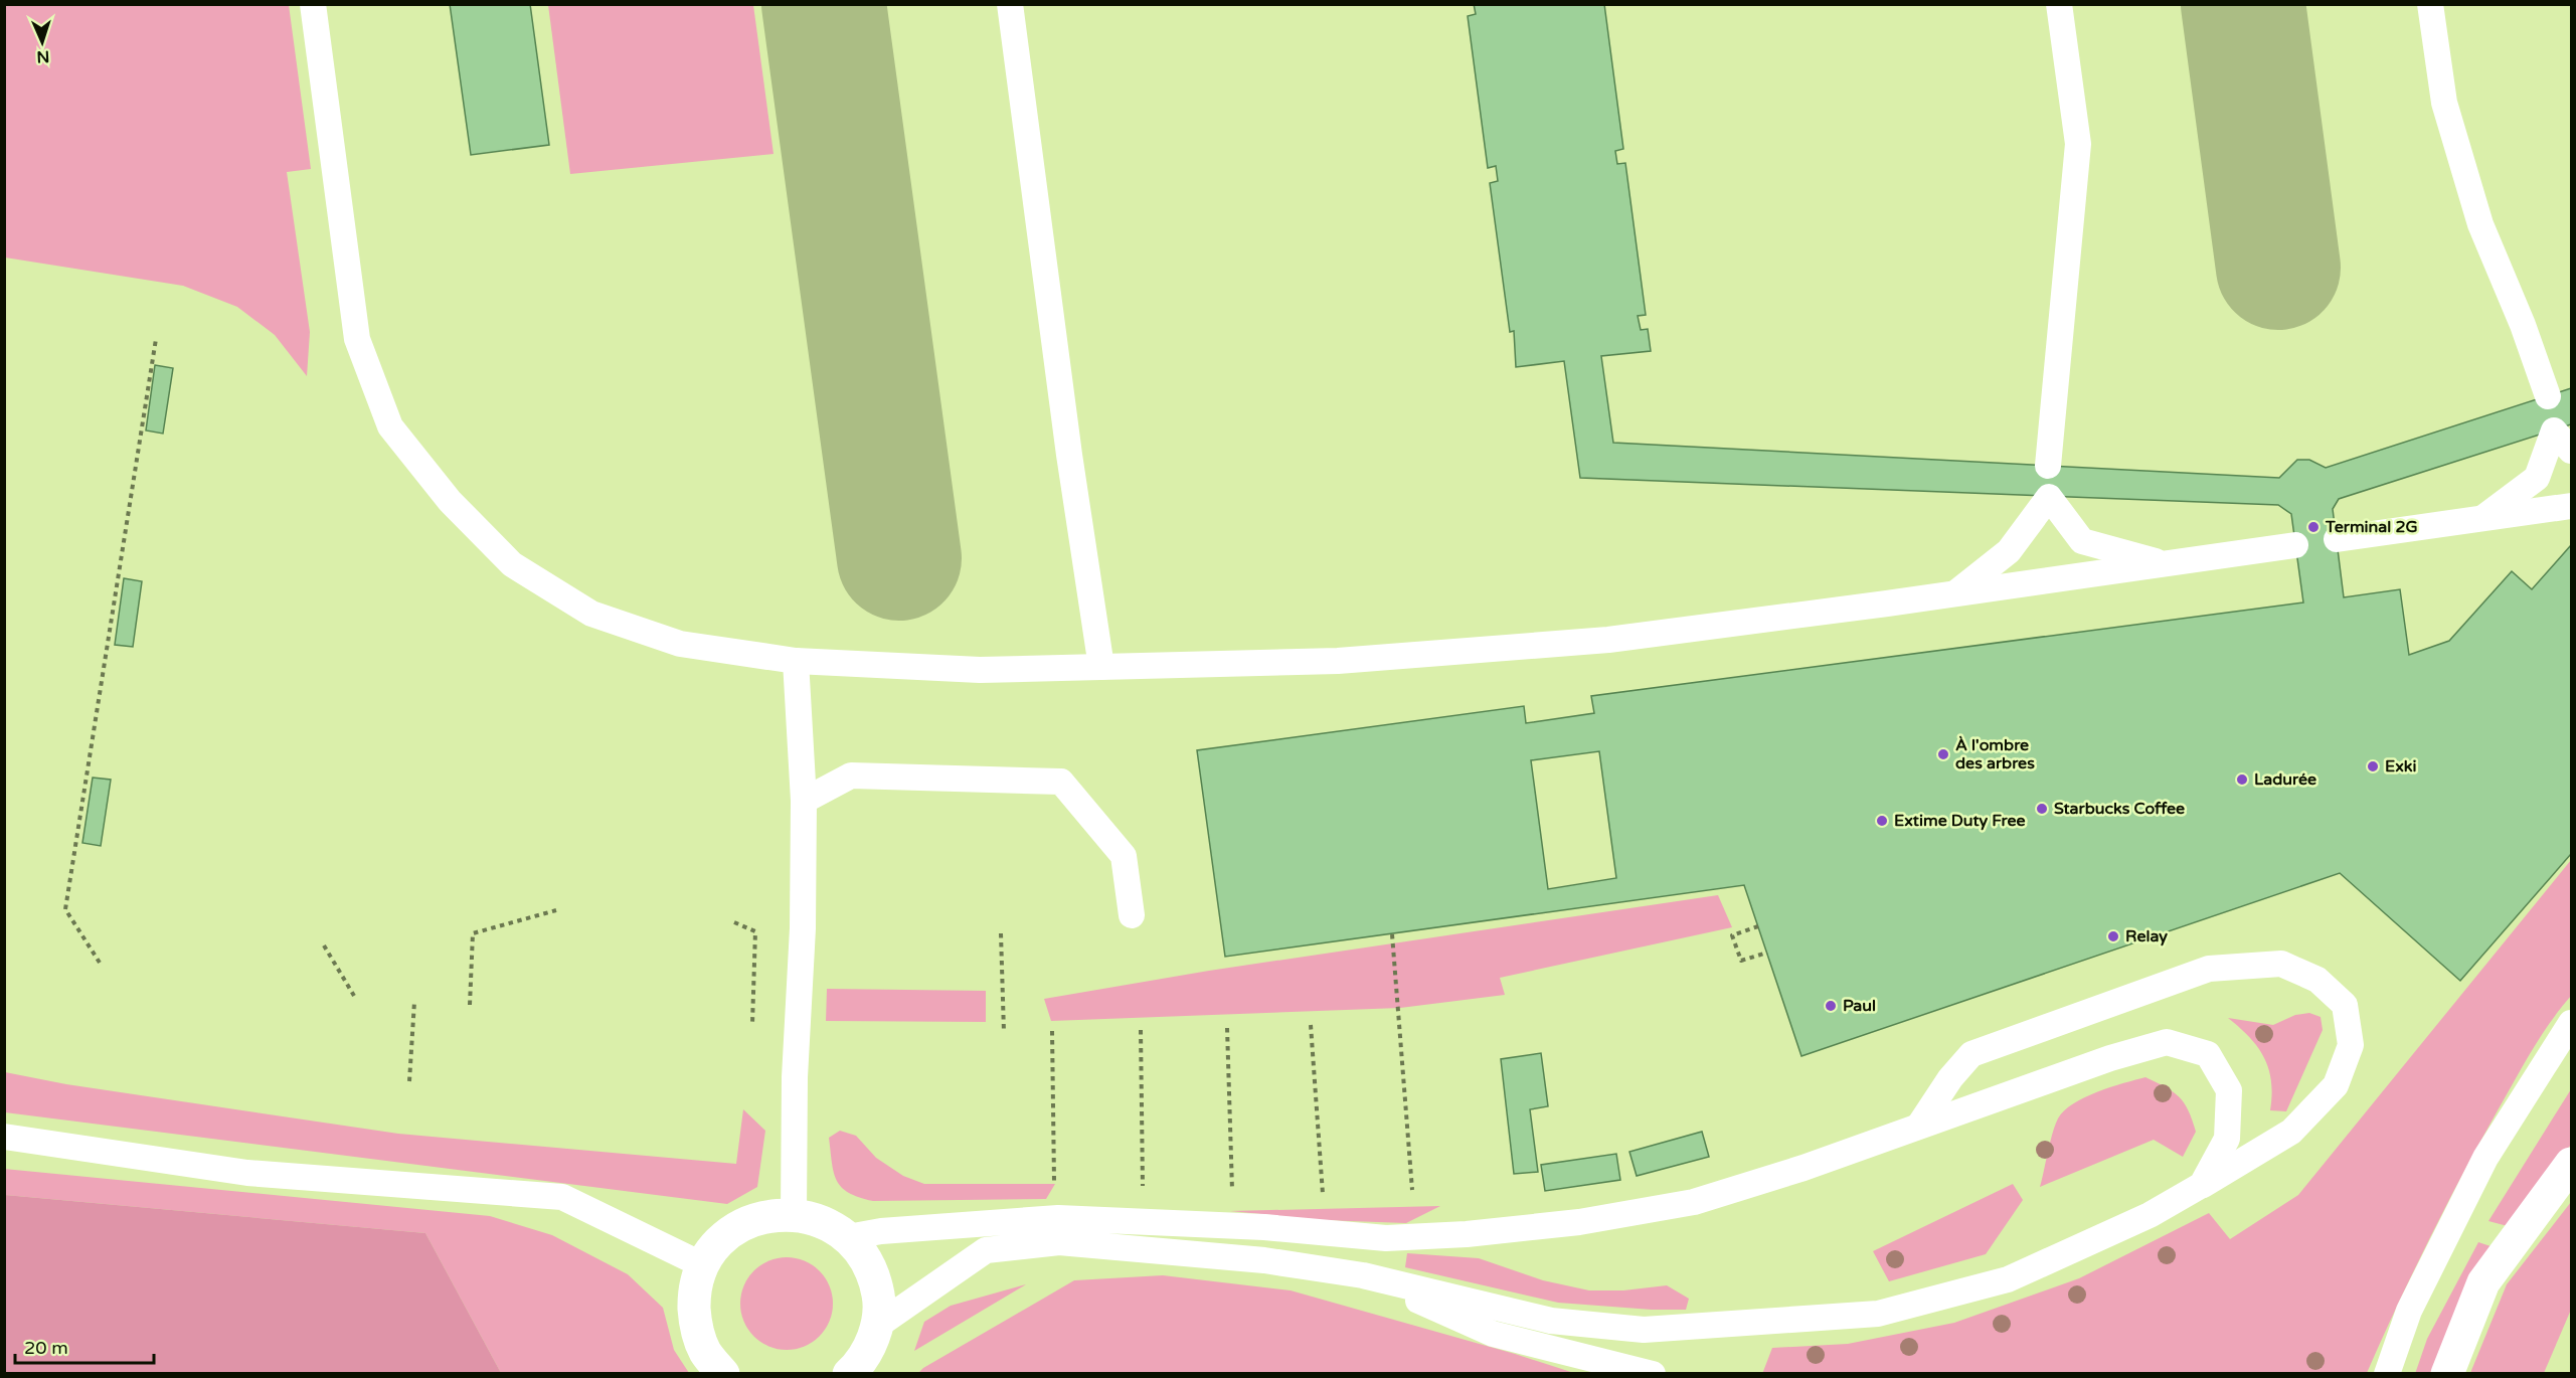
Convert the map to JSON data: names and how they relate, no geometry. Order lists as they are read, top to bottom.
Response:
{
  "places": [
    "Terminal 2G",
    "À l'ombre des arbres",
    "Exki",
    "Ladurée",
    "Starbucks Coffee",
    "Extime Duty Free",
    "Relay",
    "Paul"
  ],
  "scale_bar": "20 m",
  "north": "bottom"
}
